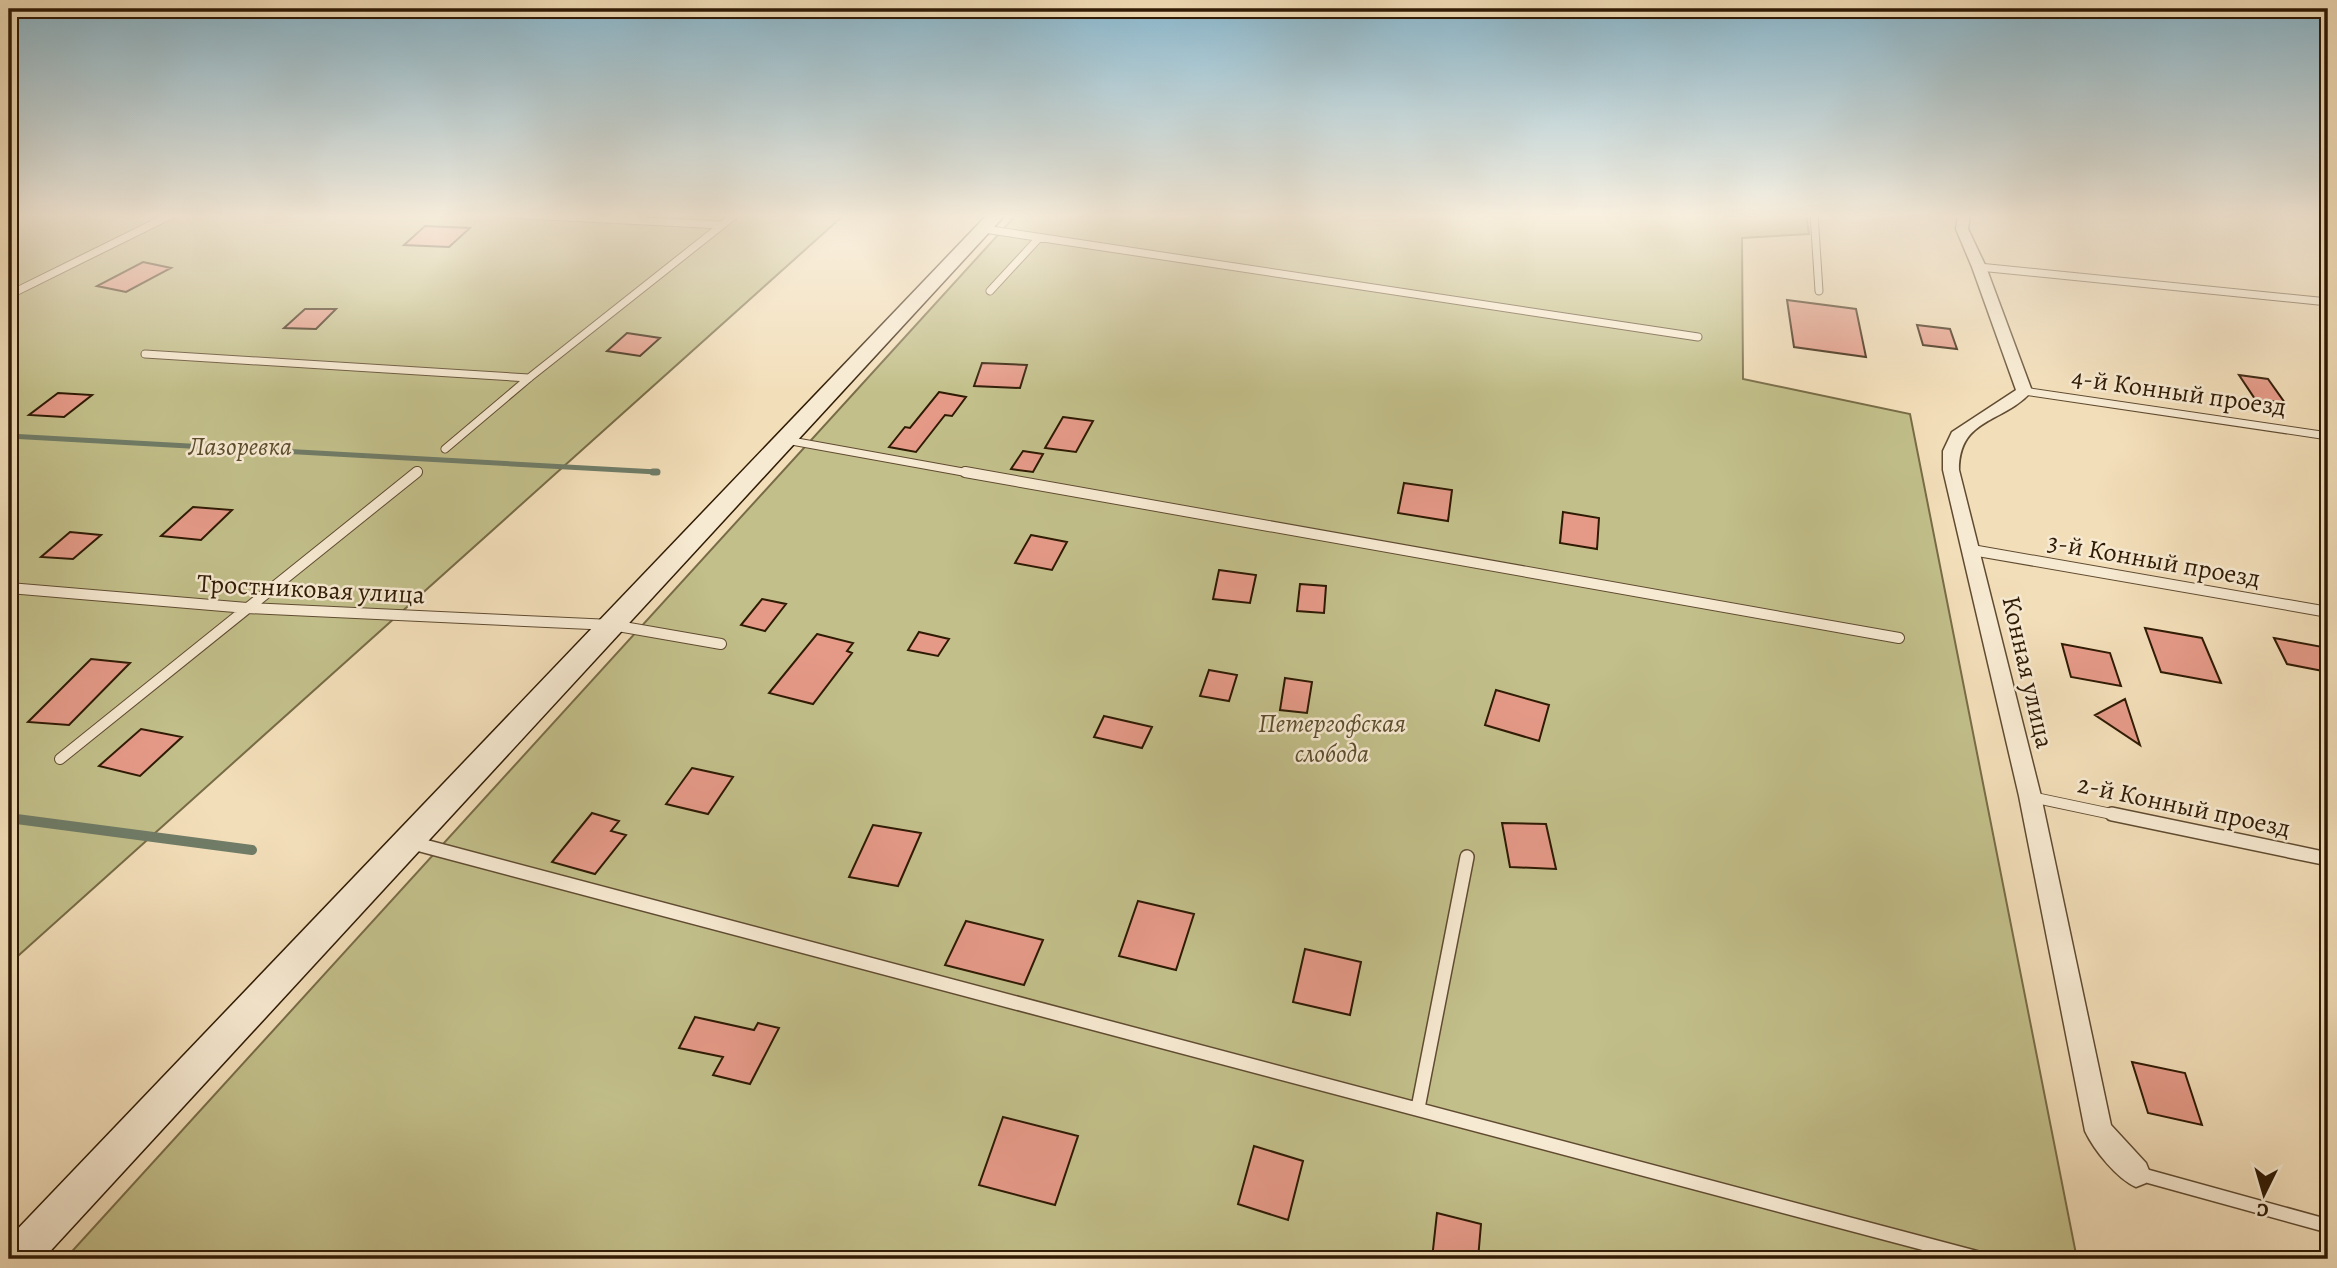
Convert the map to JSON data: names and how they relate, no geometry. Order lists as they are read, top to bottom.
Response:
{
  "streets": {
    "street": ["Конная улица"],
    "lane": [
      "4-й Конный проезд",
      "3-й Конный проезд",
      "Тростниковая улица",
      "2-й Конный проезд"
    ]
  },
  "crossings": [
    ["4-й Конный проезд", "Конная улица"],
    ["3-й Конный проезд", "Конная улица"],
    ["Конная улица", "2-й Конный проезд"]
  ],
  "parks": ["Лазоревка", "Петергофская слобода"],
  "north": "bottom"
}
